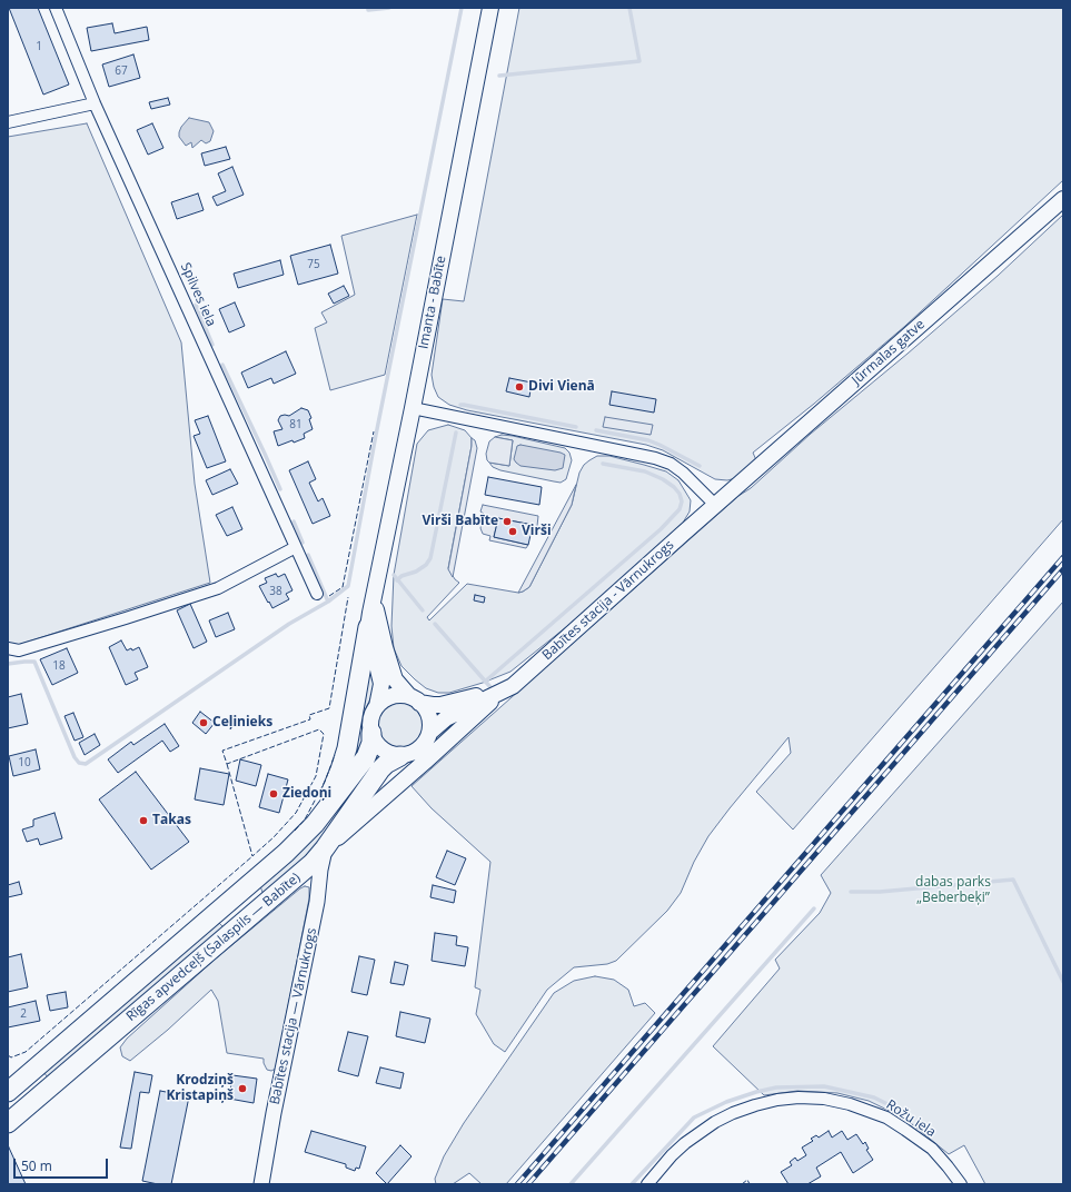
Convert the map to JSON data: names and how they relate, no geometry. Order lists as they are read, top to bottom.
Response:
{
  "streets": {
    "highway": ["Rīgas apvedceļš (Salaspils — Babīte)"],
    "main road": ["Imanta - Babīte", "Jūrmalas gatve", "Babītes stacija - Vārnukrogs"],
    "street": ["Spilves iela", "Babītes stacija — Vārnukrogs", "Rožu iela"]
  },
  "crossings": [
    ["Imanta - Babīte", "Babītes stacija - Vārnukrogs"],
    ["Imanta - Babīte", "Rīgas apvedceļš (Salaspils — Babīte)"],
    ["Jūrmalas gatve", "Babītes stacija - Vārnukrogs"],
    ["Babītes stacija - Vārnukrogs", "Rīgas apvedceļš (Salaspils — Babīte)"],
    ["Rīgas apvedceļš (Salaspils — Babīte)", "Babītes stacija — Vārnukrogs"]
  ],
  "parks": ["dabas parks „Beberbeķi”"],
  "places": [
    "Divi Vienā",
    "Virši Babīte",
    "Virši",
    "Ceļinieks",
    "Ziedoņi",
    "Takas",
    "Krodziņš Kristapiņš"
  ],
  "house_numbers": [
    "1",
    "67",
    "75",
    "81",
    "38",
    "18",
    "10",
    "2"
  ],
  "scale_bar": "50 m"
}
